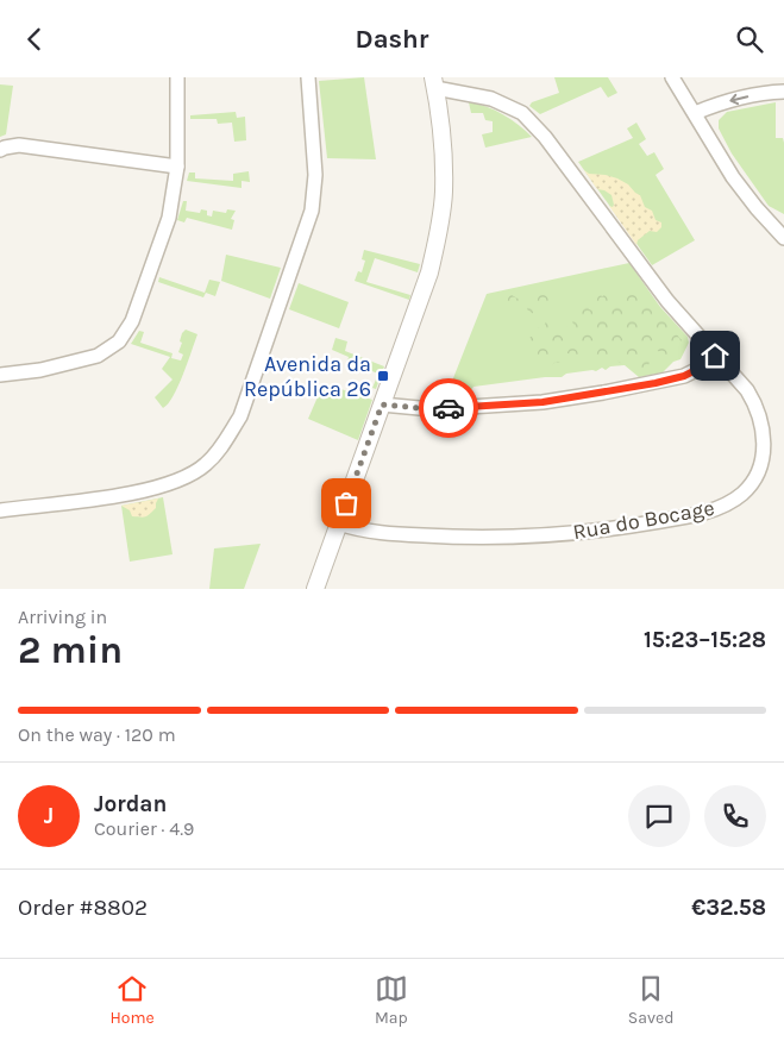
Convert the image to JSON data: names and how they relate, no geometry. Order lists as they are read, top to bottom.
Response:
{
  "streets": {
    "street": ["Rua do Bocage"]
  },
  "places": {
    "transit": ["Avenida da República 26"]
  },
  "page": {
    "header": "Dashr",
    "heading": ["2 min", "Arriving in", "15:23–15:28"],
    "panel": [
      "Jordan",
      "Courier · 4.9",
      "Order #8802",
      "€32.58"
    ],
    "bar": "On the way · 120 m",
    "round": "J",
    "tabs": ["Home", "Map", "Saved"]
  }
}
